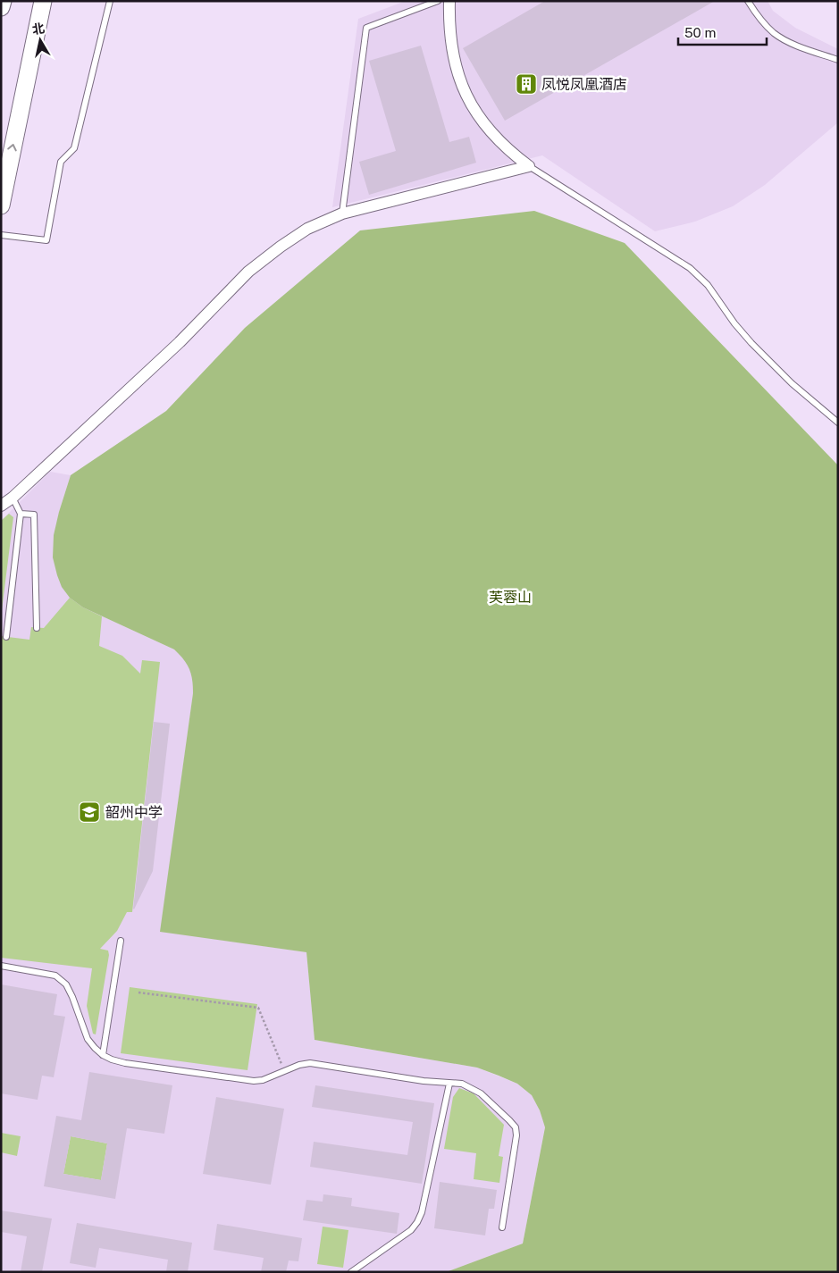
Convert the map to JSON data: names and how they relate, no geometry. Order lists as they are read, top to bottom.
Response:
{
  "parks": ["芙蓉山"],
  "places": {
    "building": ["凤悦凤凰酒店"],
    "school or university": ["韶州中学"]
  },
  "scale_bar": "50 m",
  "north": "top"
}
